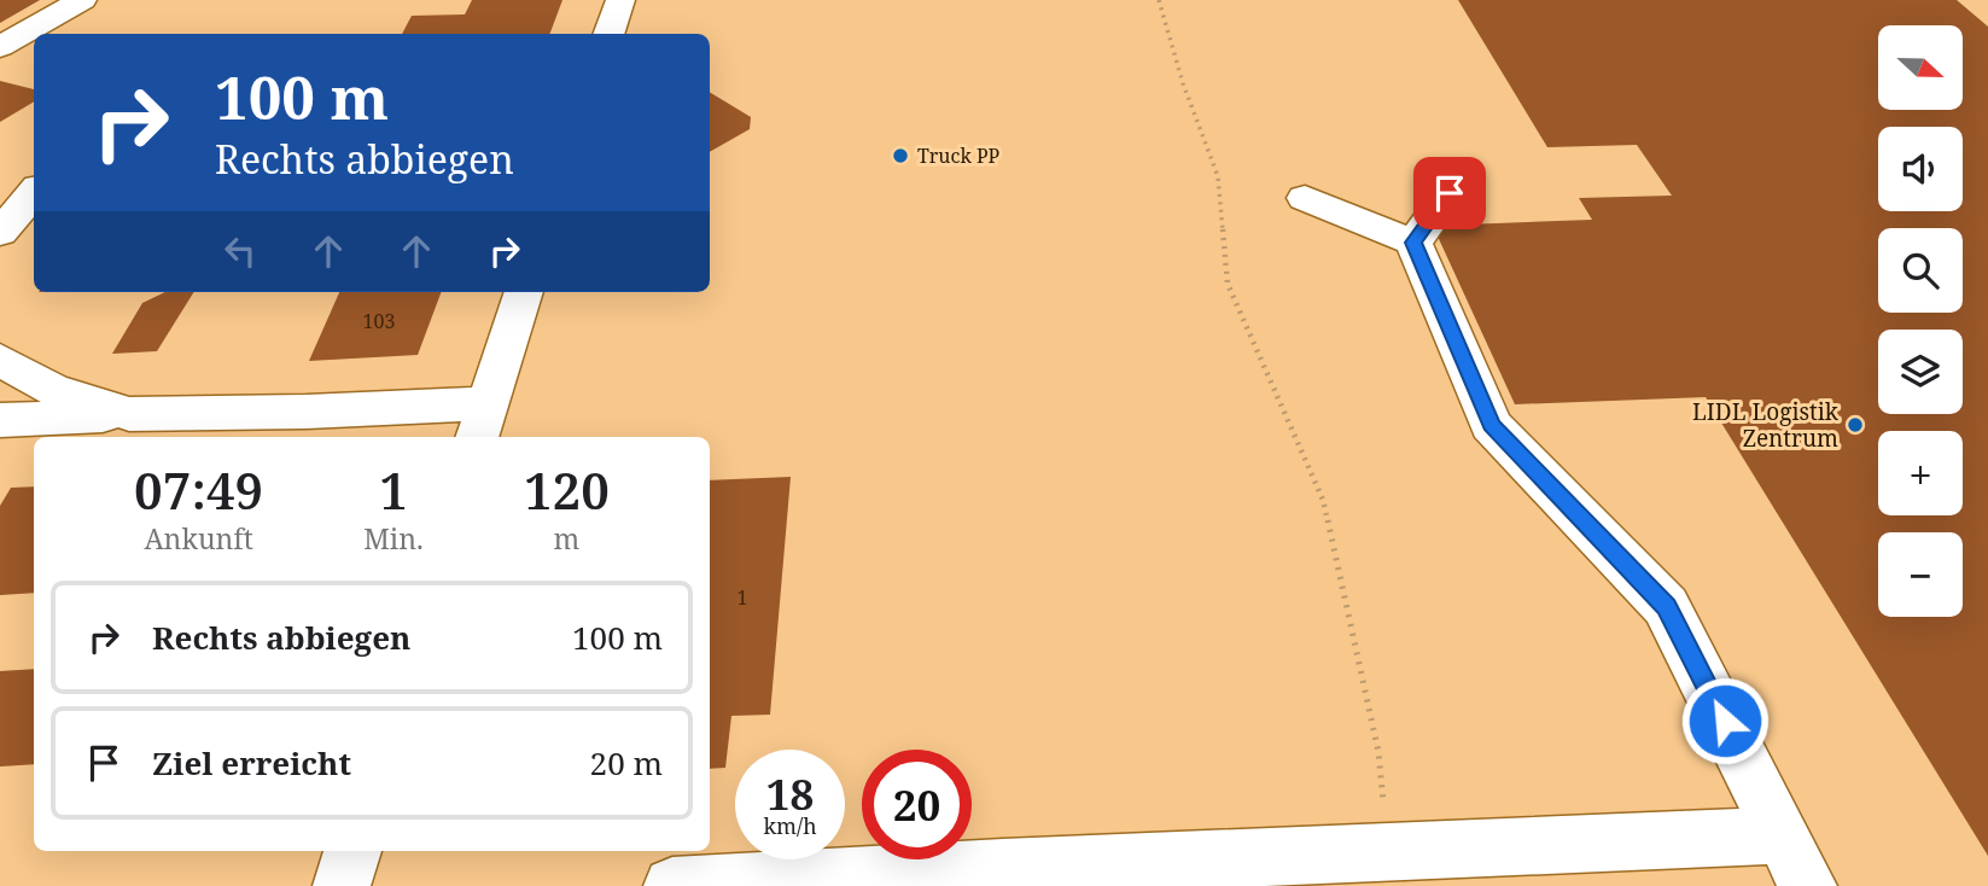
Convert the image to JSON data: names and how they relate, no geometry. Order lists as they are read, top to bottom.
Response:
{
  "places": ["Truck PP", "LIDL Logistik Zentrum"],
  "house_numbers": ["103", "1"],
  "north": "right",
  "page": {
    "map_buttons": ["+", "−"],
    "turn": ["100 m", "Rechts abbiegen"],
    "eta": [
      "07:49",
      "Ankunft",
      "1",
      "Min.",
      "120",
      "m"
    ],
    "list": [
      {
        "name": "Rechts abbiegen",
        "value": "100 m"
      },
      {
        "name": "Ziel erreicht",
        "value": "20 m"
      }
    ],
    "speed": "18 km/h",
    "limit": "20"
  }
}
